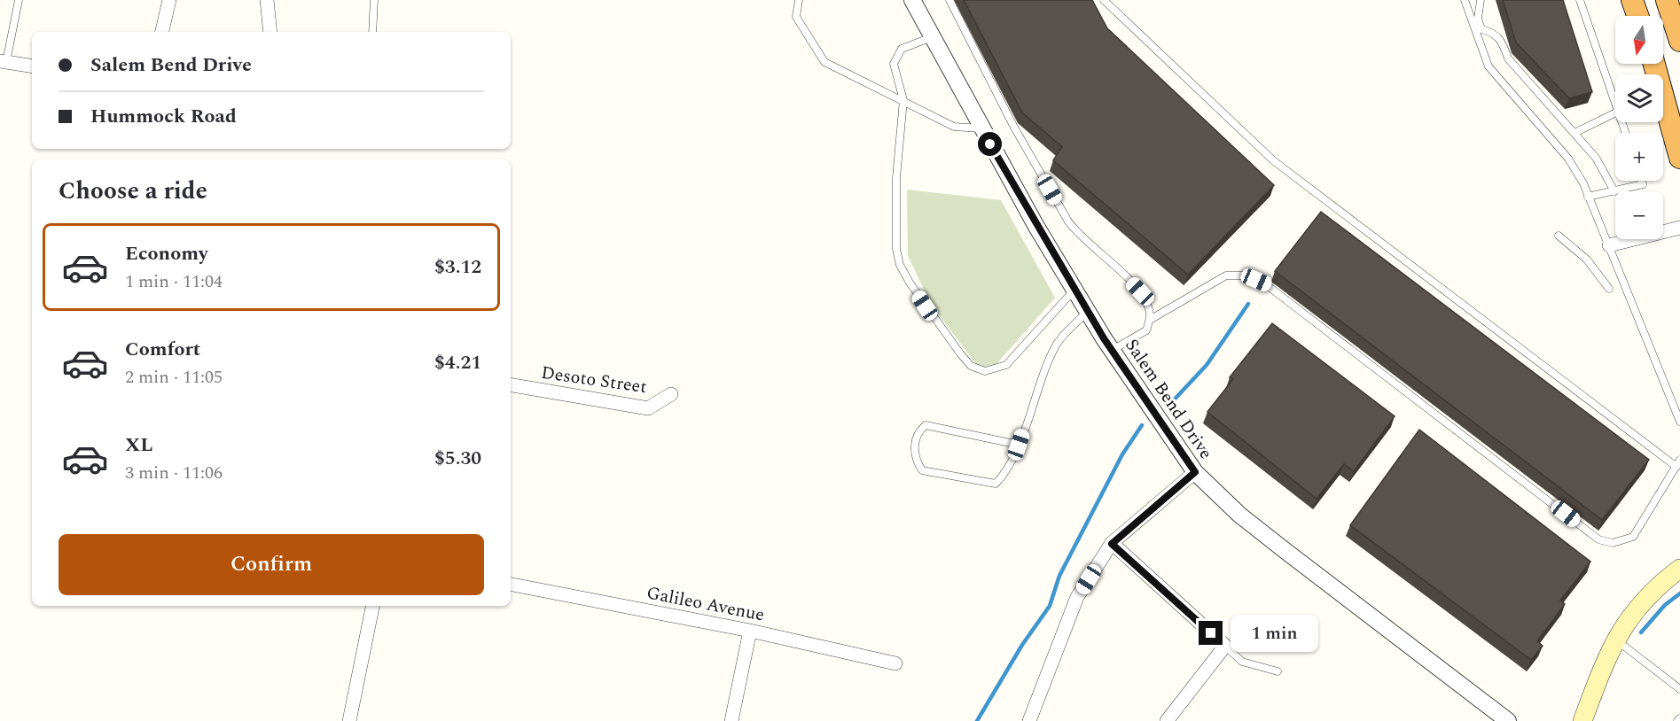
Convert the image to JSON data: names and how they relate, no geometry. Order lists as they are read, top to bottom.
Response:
{
  "streets": {
    "street": ["Desoto Street", "Salem Bend Drive", "Galileo Avenue"]
  },
  "north": "bottom",
  "page": {
    "map_buttons": ["+", "−"],
    "banner": ["Salem Bend Drive", "Hummock Road"],
    "heading": "Choose a ride",
    "list": [
      {
        "name": "Economy",
        "note": "1 min · 11:04",
        "value": "$3.12"
      },
      {
        "name": "Comfort",
        "note": "2 min · 11:05",
        "value": "$4.21"
      },
      {
        "name": "XL",
        "note": "3 min · 11:06",
        "value": "$5.30"
      }
    ],
    "buttons": "Confirm",
    "bubble": "1 min"
  }
}
